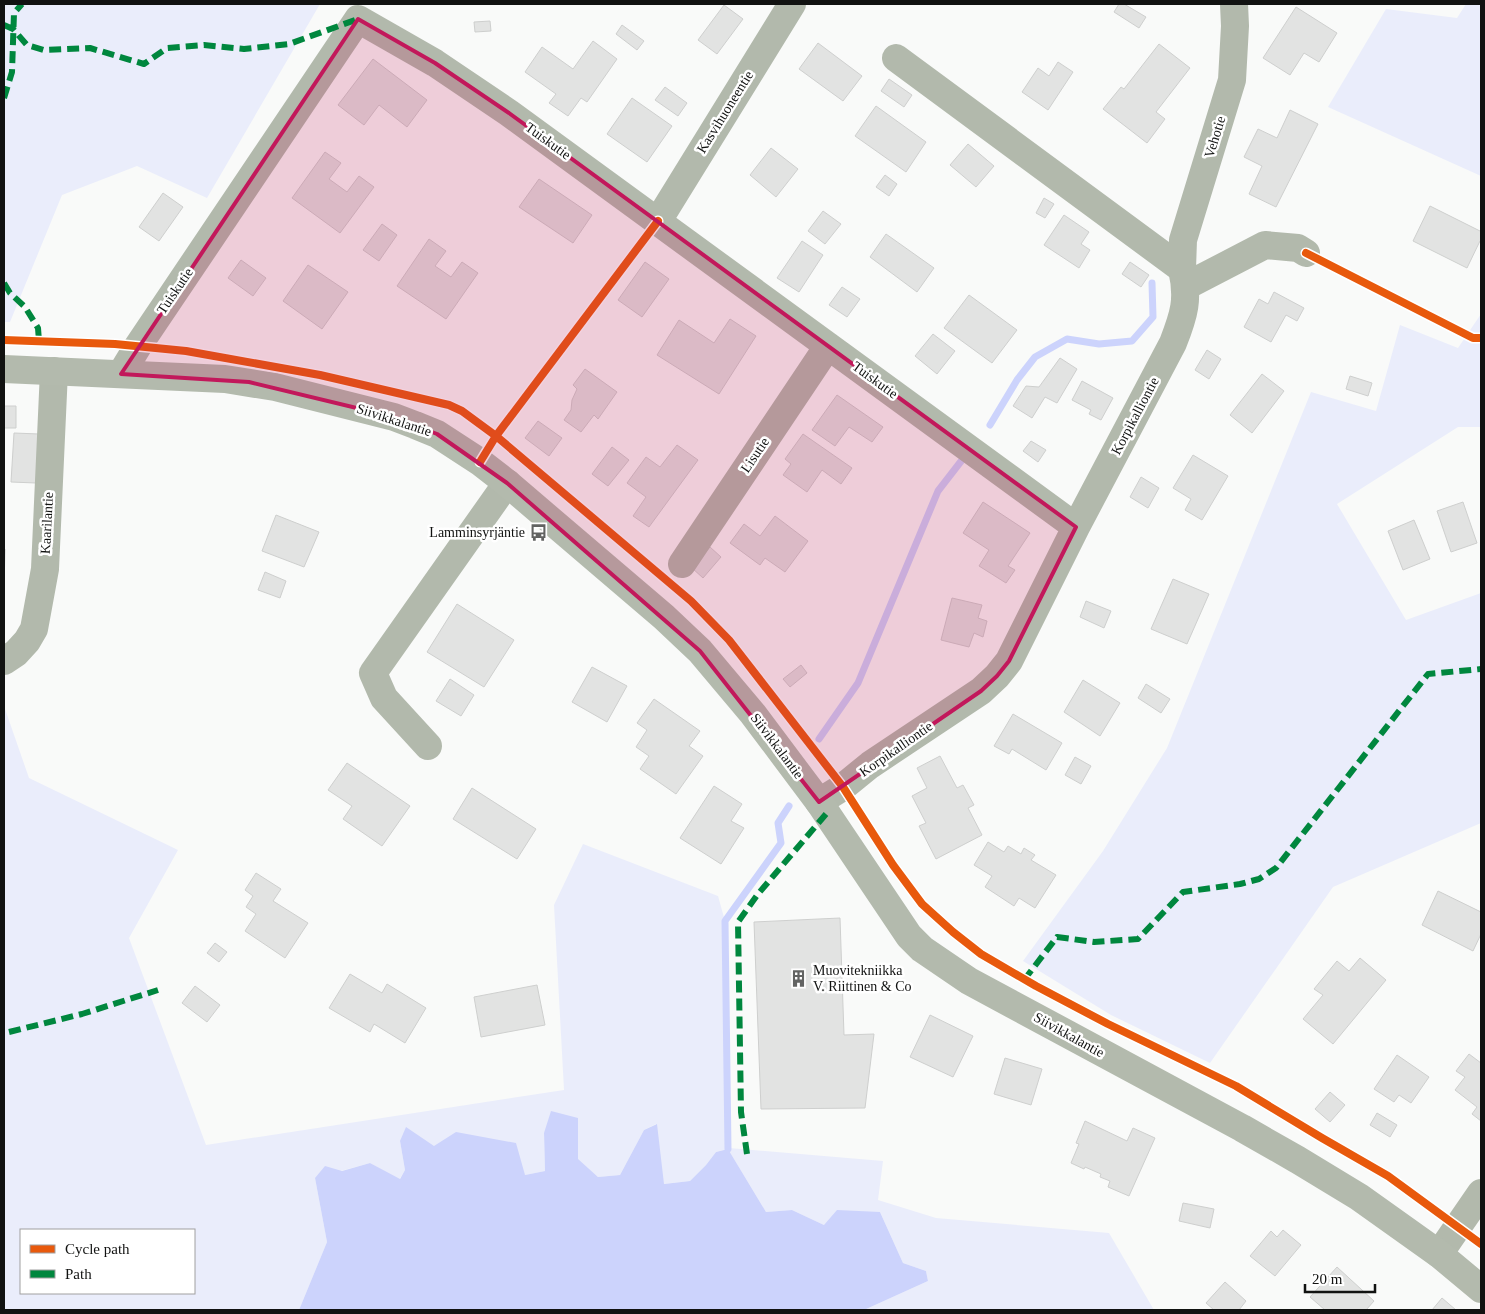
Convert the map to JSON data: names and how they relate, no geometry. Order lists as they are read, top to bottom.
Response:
{
  "streets": {
    "main road": ["Siivikkalantie"],
    "street": [
      "Kasvihuoneentie",
      "Vehotie",
      "Tuiskutie",
      "Korpikalliontie",
      "Lisutie",
      "Kaarilantie"
    ]
  },
  "crossings": [
    ["Kasvihuoneentie", "Tuiskutie"],
    ["Vehotie", "Korpikalliontie"],
    ["Tuiskutie", "Korpikalliontie"],
    ["Tuiskutie", "Siivikkalantie"],
    ["Tuiskutie", "Lisutie"],
    ["Korpikalliontie", "Siivikkalantie"],
    ["Siivikkalantie", "Kaarilantie"]
  ],
  "places": {
    "bus stop": ["Lamminsyrjäntie"],
    "building": ["Muovitekniikka V. Riittinen & Co"]
  },
  "legend": ["Cycle path", "Path"],
  "scale_bar": "20 m"
}
